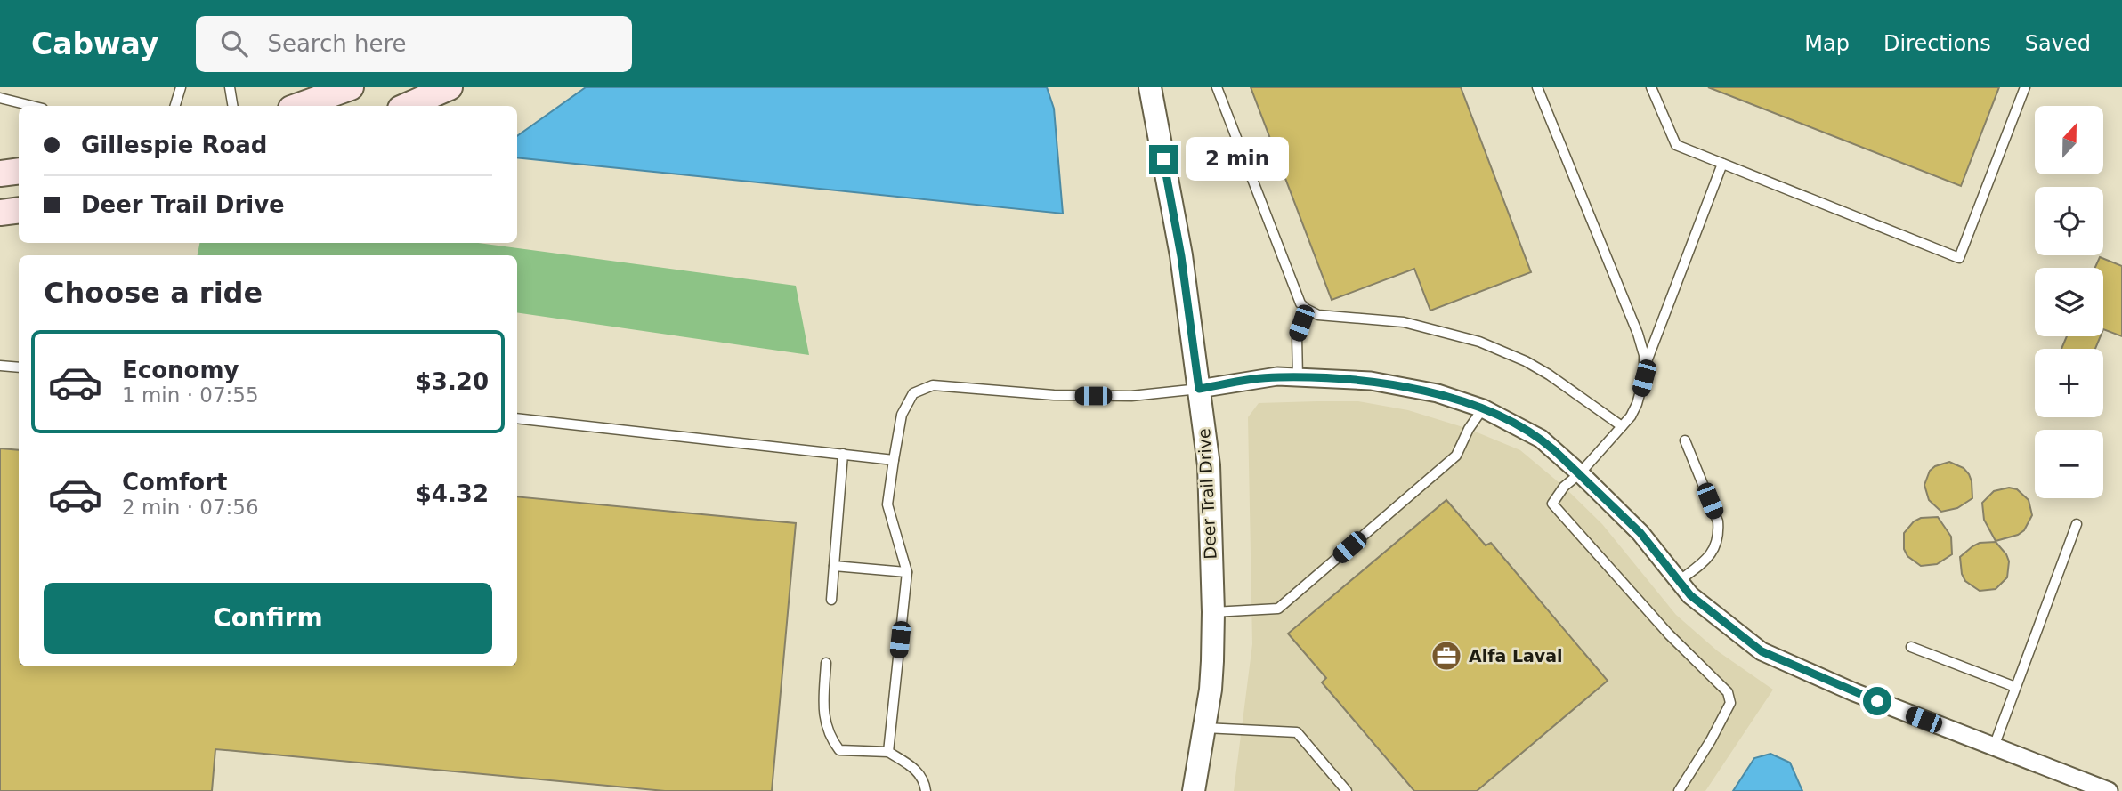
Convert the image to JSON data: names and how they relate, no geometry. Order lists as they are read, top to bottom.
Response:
{
  "streets": {
    "street": ["Deer Trail Drive"]
  },
  "places": {
    "office": ["Alfa Laval"]
  },
  "north": "top",
  "page": {
    "header": "Cabway",
    "search": "Search here",
    "nav": ["Map", "Directions", "Saved"],
    "map_buttons": ["+", "−"],
    "banner": ["Gillespie Road", "Deer Trail Drive"],
    "bubble": "2 min",
    "heading": "Choose a ride",
    "list": [
      {
        "name": "Economy",
        "note": "1 min · 07:55",
        "value": "$3.20"
      },
      {
        "name": "Comfort",
        "note": "2 min · 07:56",
        "value": "$4.32"
      }
    ],
    "buttons": "Confirm"
  }
}
